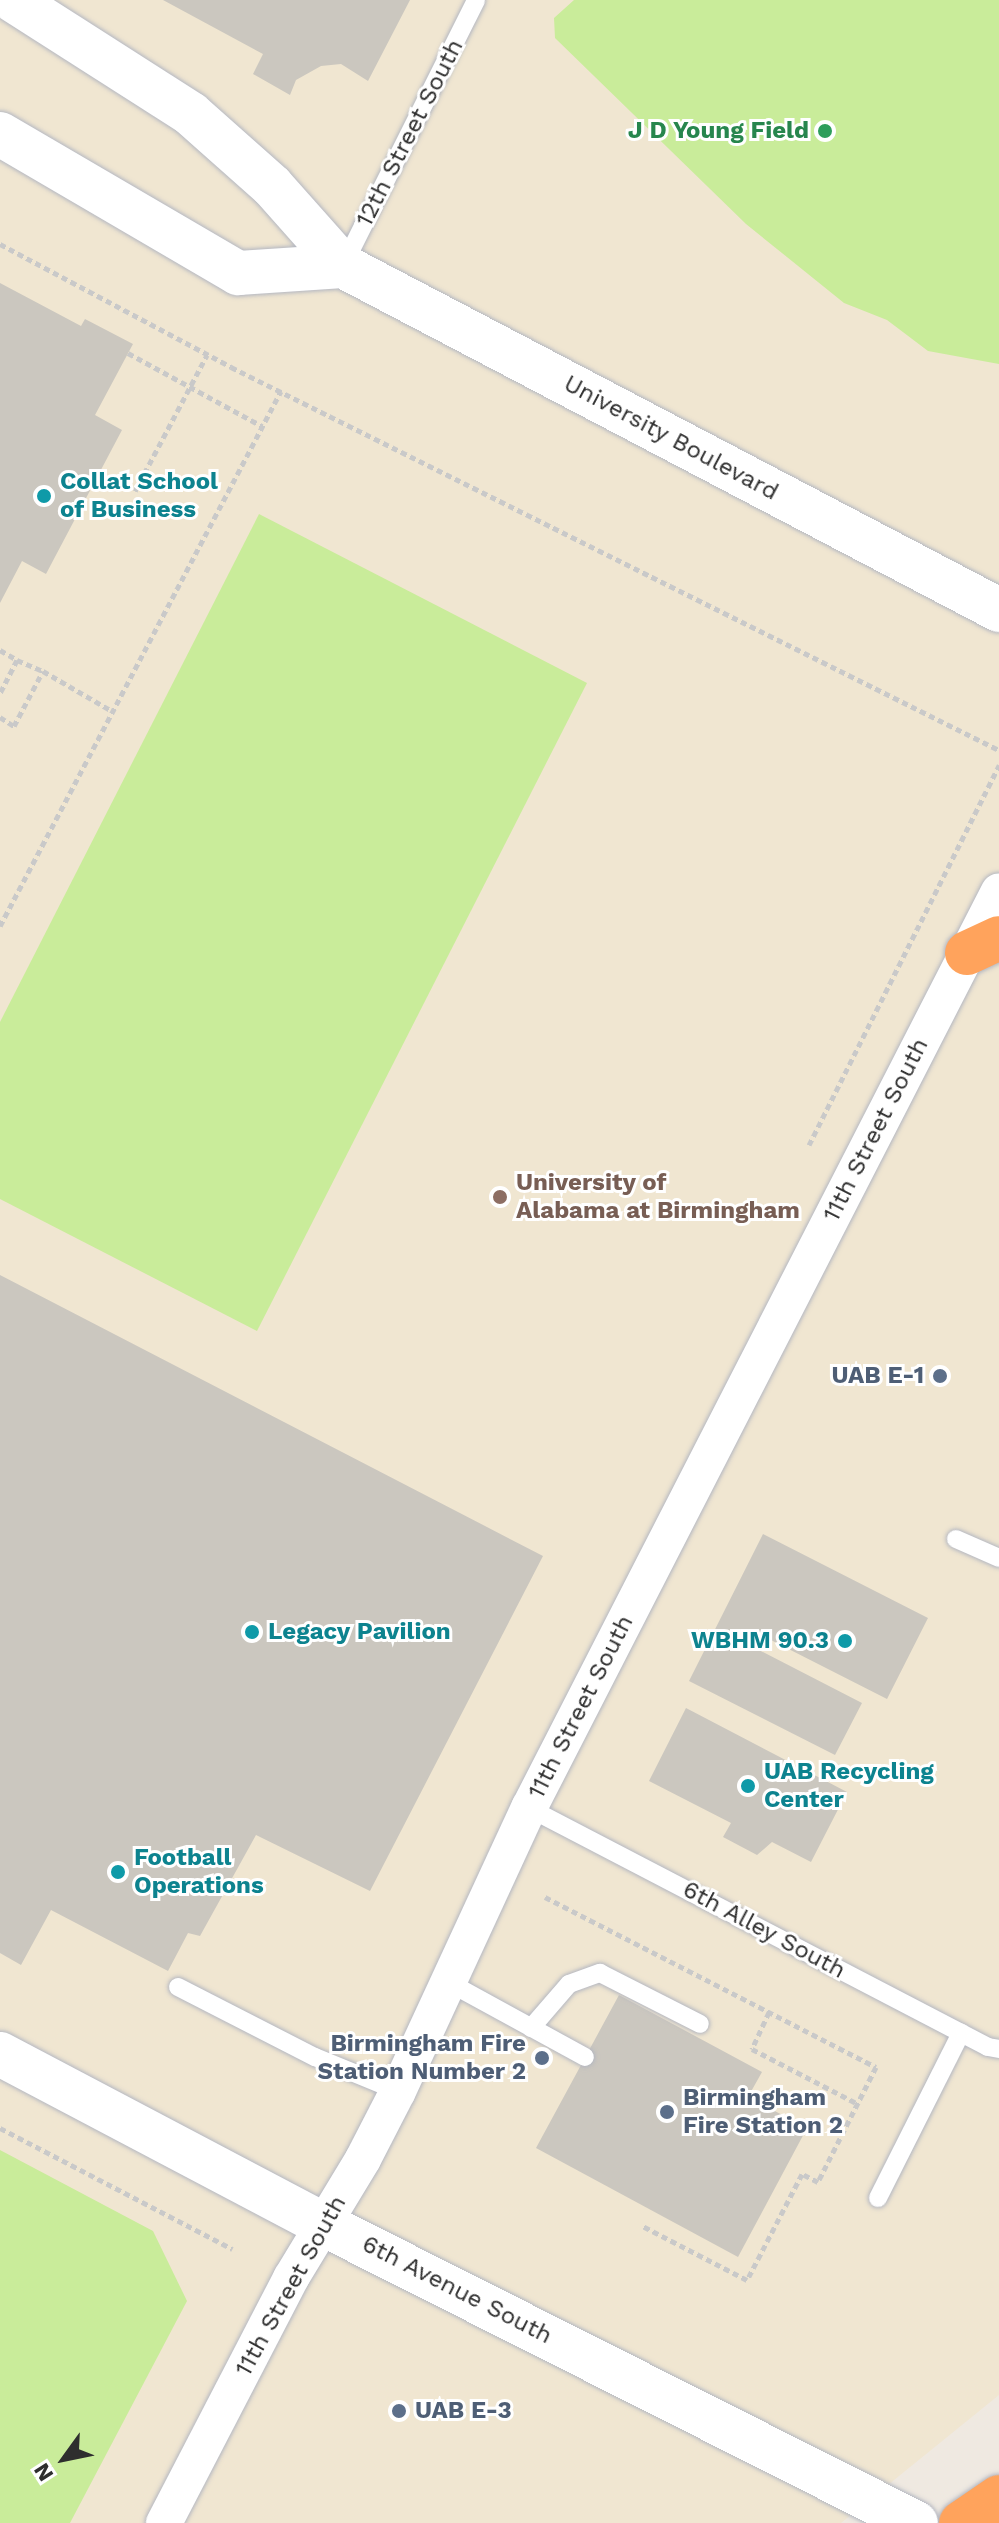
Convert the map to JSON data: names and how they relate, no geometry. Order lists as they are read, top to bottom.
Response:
{
  "streets": {
    "main road": ["University Boulevard", "6th Avenue South"],
    "street": ["11th Street South"],
    "lane": ["12th Street South", "6th Alley South"]
  },
  "crossings": [
    ["12th Street South", "University Boulevard"],
    ["11th Street South", "6th Alley South"],
    ["11th Street South", "6th Avenue South"]
  ],
  "places": [
    "J D Young Field",
    "Collat School of Business",
    "University of Alabama at Birmingham",
    "UAB E-1",
    "Legacy Pavilion",
    "WBHM 90.3",
    "UAB Recycling Center",
    "Football Operations",
    "Birmingham Fire Station Number 2",
    "Birmingham Fire Station 2",
    "UAB E-3"
  ],
  "north": "bottom left"
}
